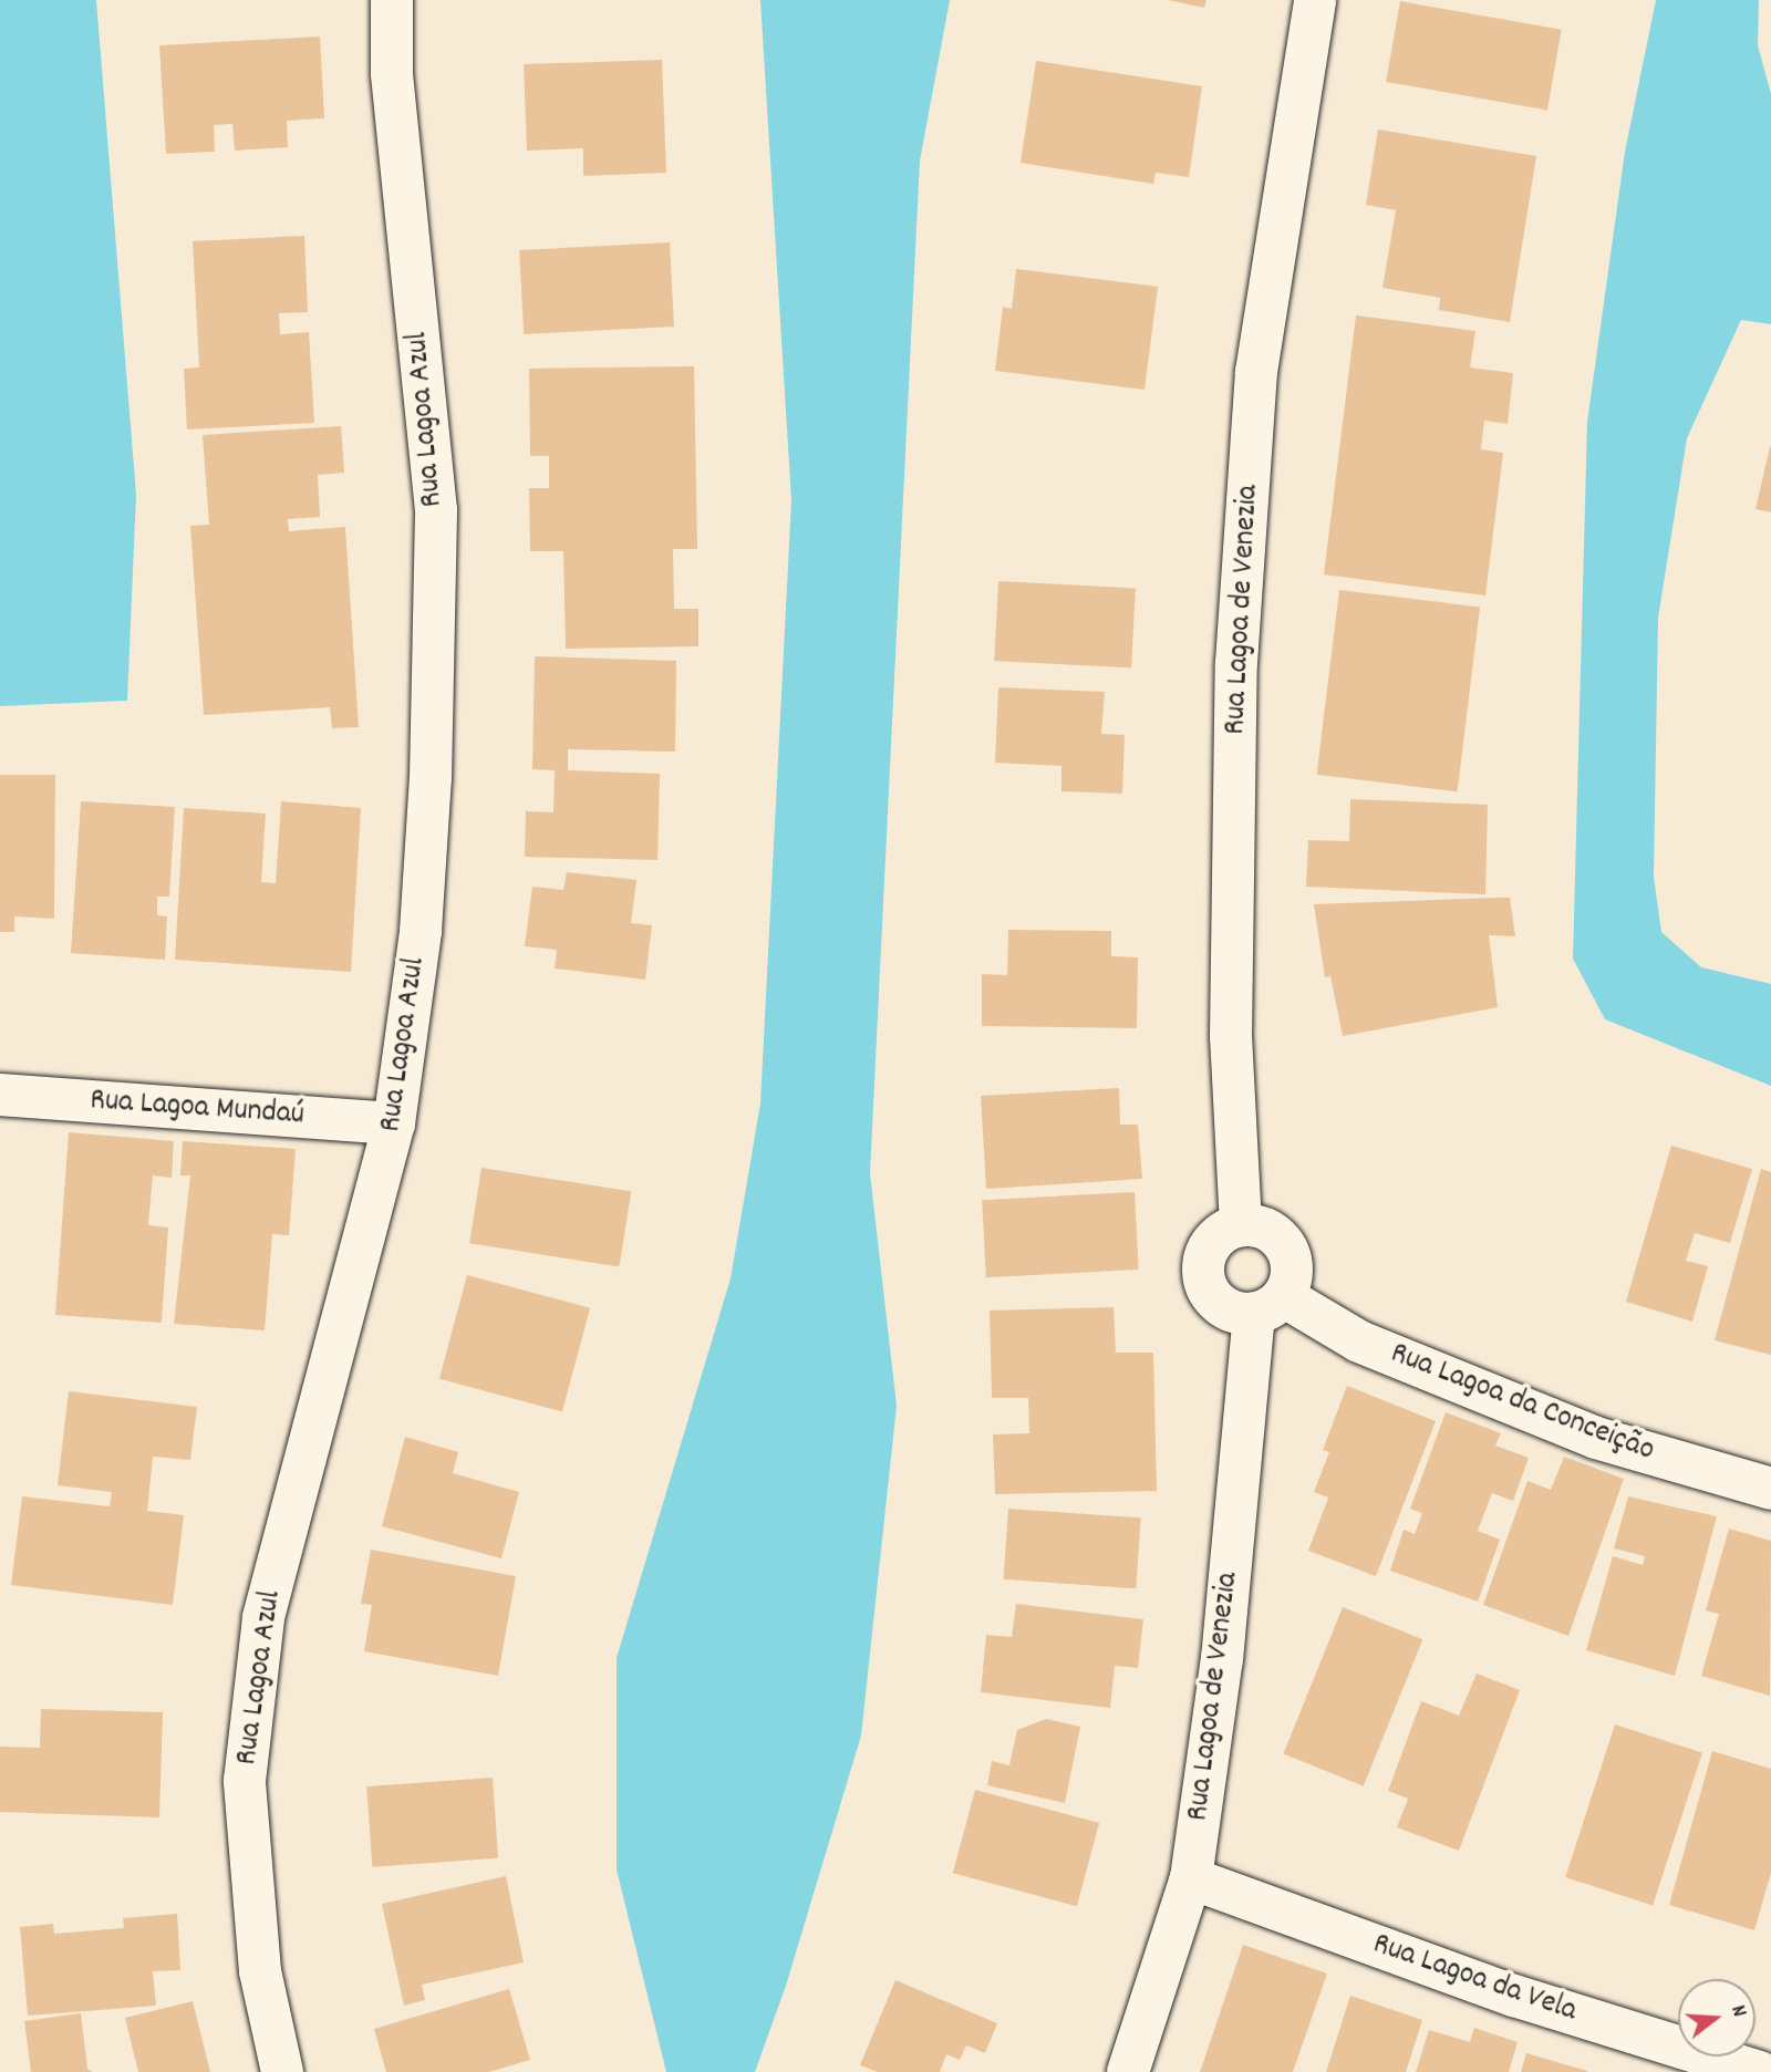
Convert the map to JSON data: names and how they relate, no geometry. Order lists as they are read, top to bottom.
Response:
{
  "streets": {
    "street": [
      "Rua Lagoa Azul",
      "Rua Lagoa de Venezia",
      "Rua Lagoa Mundaú",
      "Rua Lagoa da Conceição",
      "Rua Lagoa da Vela"
    ]
  },
  "crossings": [
    ["Rua Lagoa Azul", "Rua Lagoa Mundaú"],
    ["Rua Lagoa de Venezia", "Rua Lagoa da Conceição"],
    ["Rua Lagoa de Venezia", "Rua Lagoa da Vela"]
  ],
  "north": "right"
}
